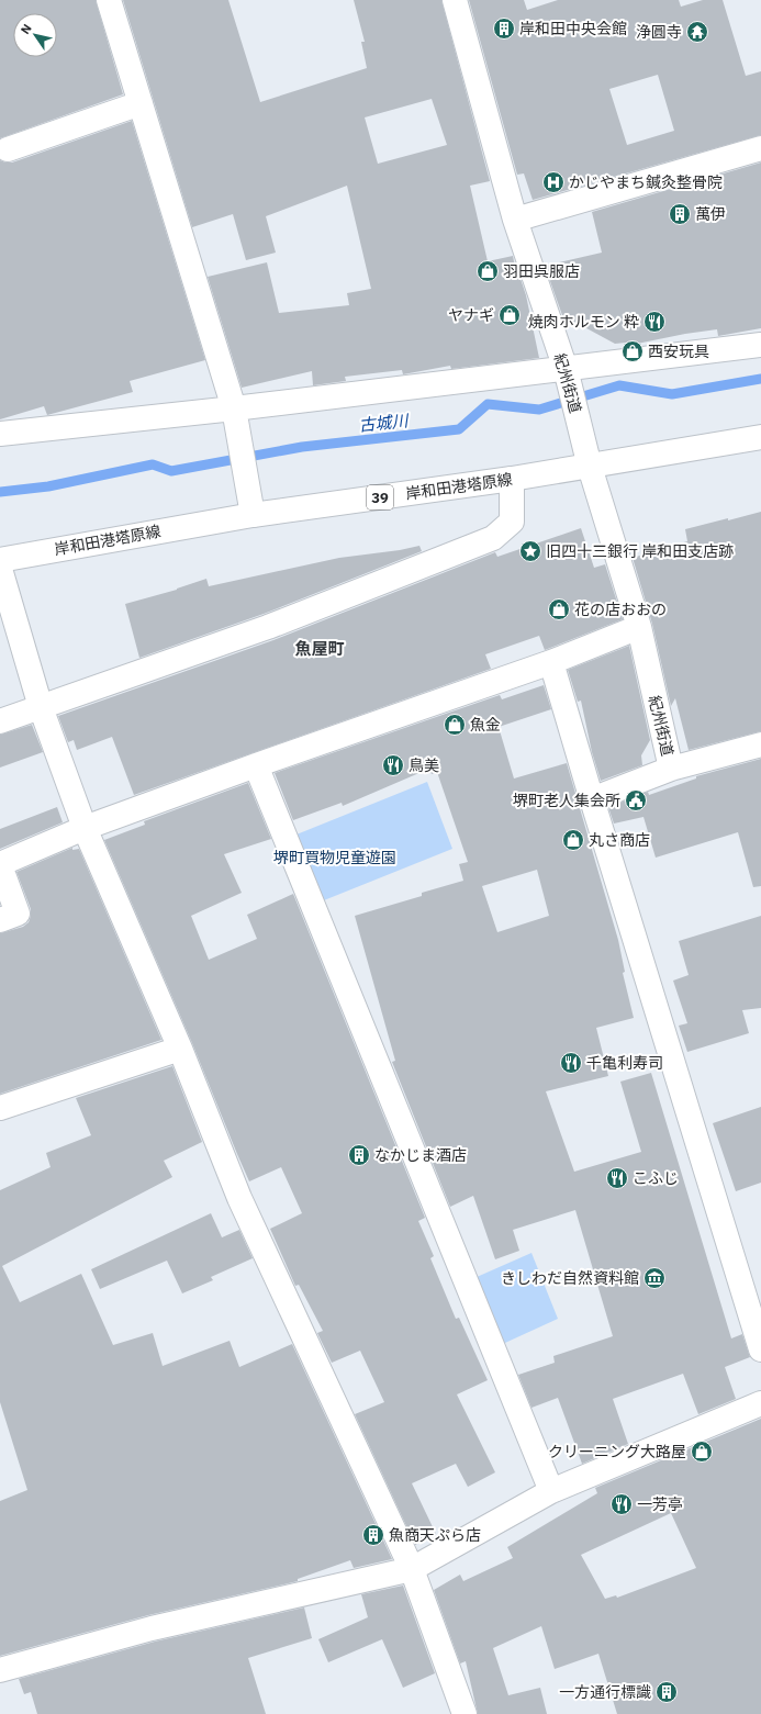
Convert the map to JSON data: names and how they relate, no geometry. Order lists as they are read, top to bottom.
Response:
{
  "streets": {
    "street": ["紀州街道", "岸和田港塔原線", "39"]
  },
  "crossings": [
    ["紀州街道", "岸和田港塔原線"]
  ],
  "districts": ["魚屋町"],
  "water": ["古城川"],
  "parks": ["堺町買物児童遊園"],
  "places": {
    "building": [
      "岸和田中央会館",
      "萬伊",
      "なかじま酒店",
      "魚商天ぷら店",
      "一方通行標識"
    ],
    "temple": ["浄圓寺"],
    "hospital": ["かじやまち鍼灸整骨院"],
    "shop": [
      "羽田呉服店",
      "ヤナギ",
      "西安玩具",
      "花の店おおの",
      "魚金",
      "丸さ商店",
      "クリーニング大路屋"
    ],
    "restaurant": [
      "焼肉ホルモン 粋",
      "鳥美",
      "千亀利寿司",
      "こふじ",
      "一芳亭"
    ],
    "place": ["旧四十三銀行 岸和田支店跡"],
    "public building": ["堺町老人集会所"],
    "museum": ["きしわだ自然資料館"]
  },
  "north": "top left"
}
